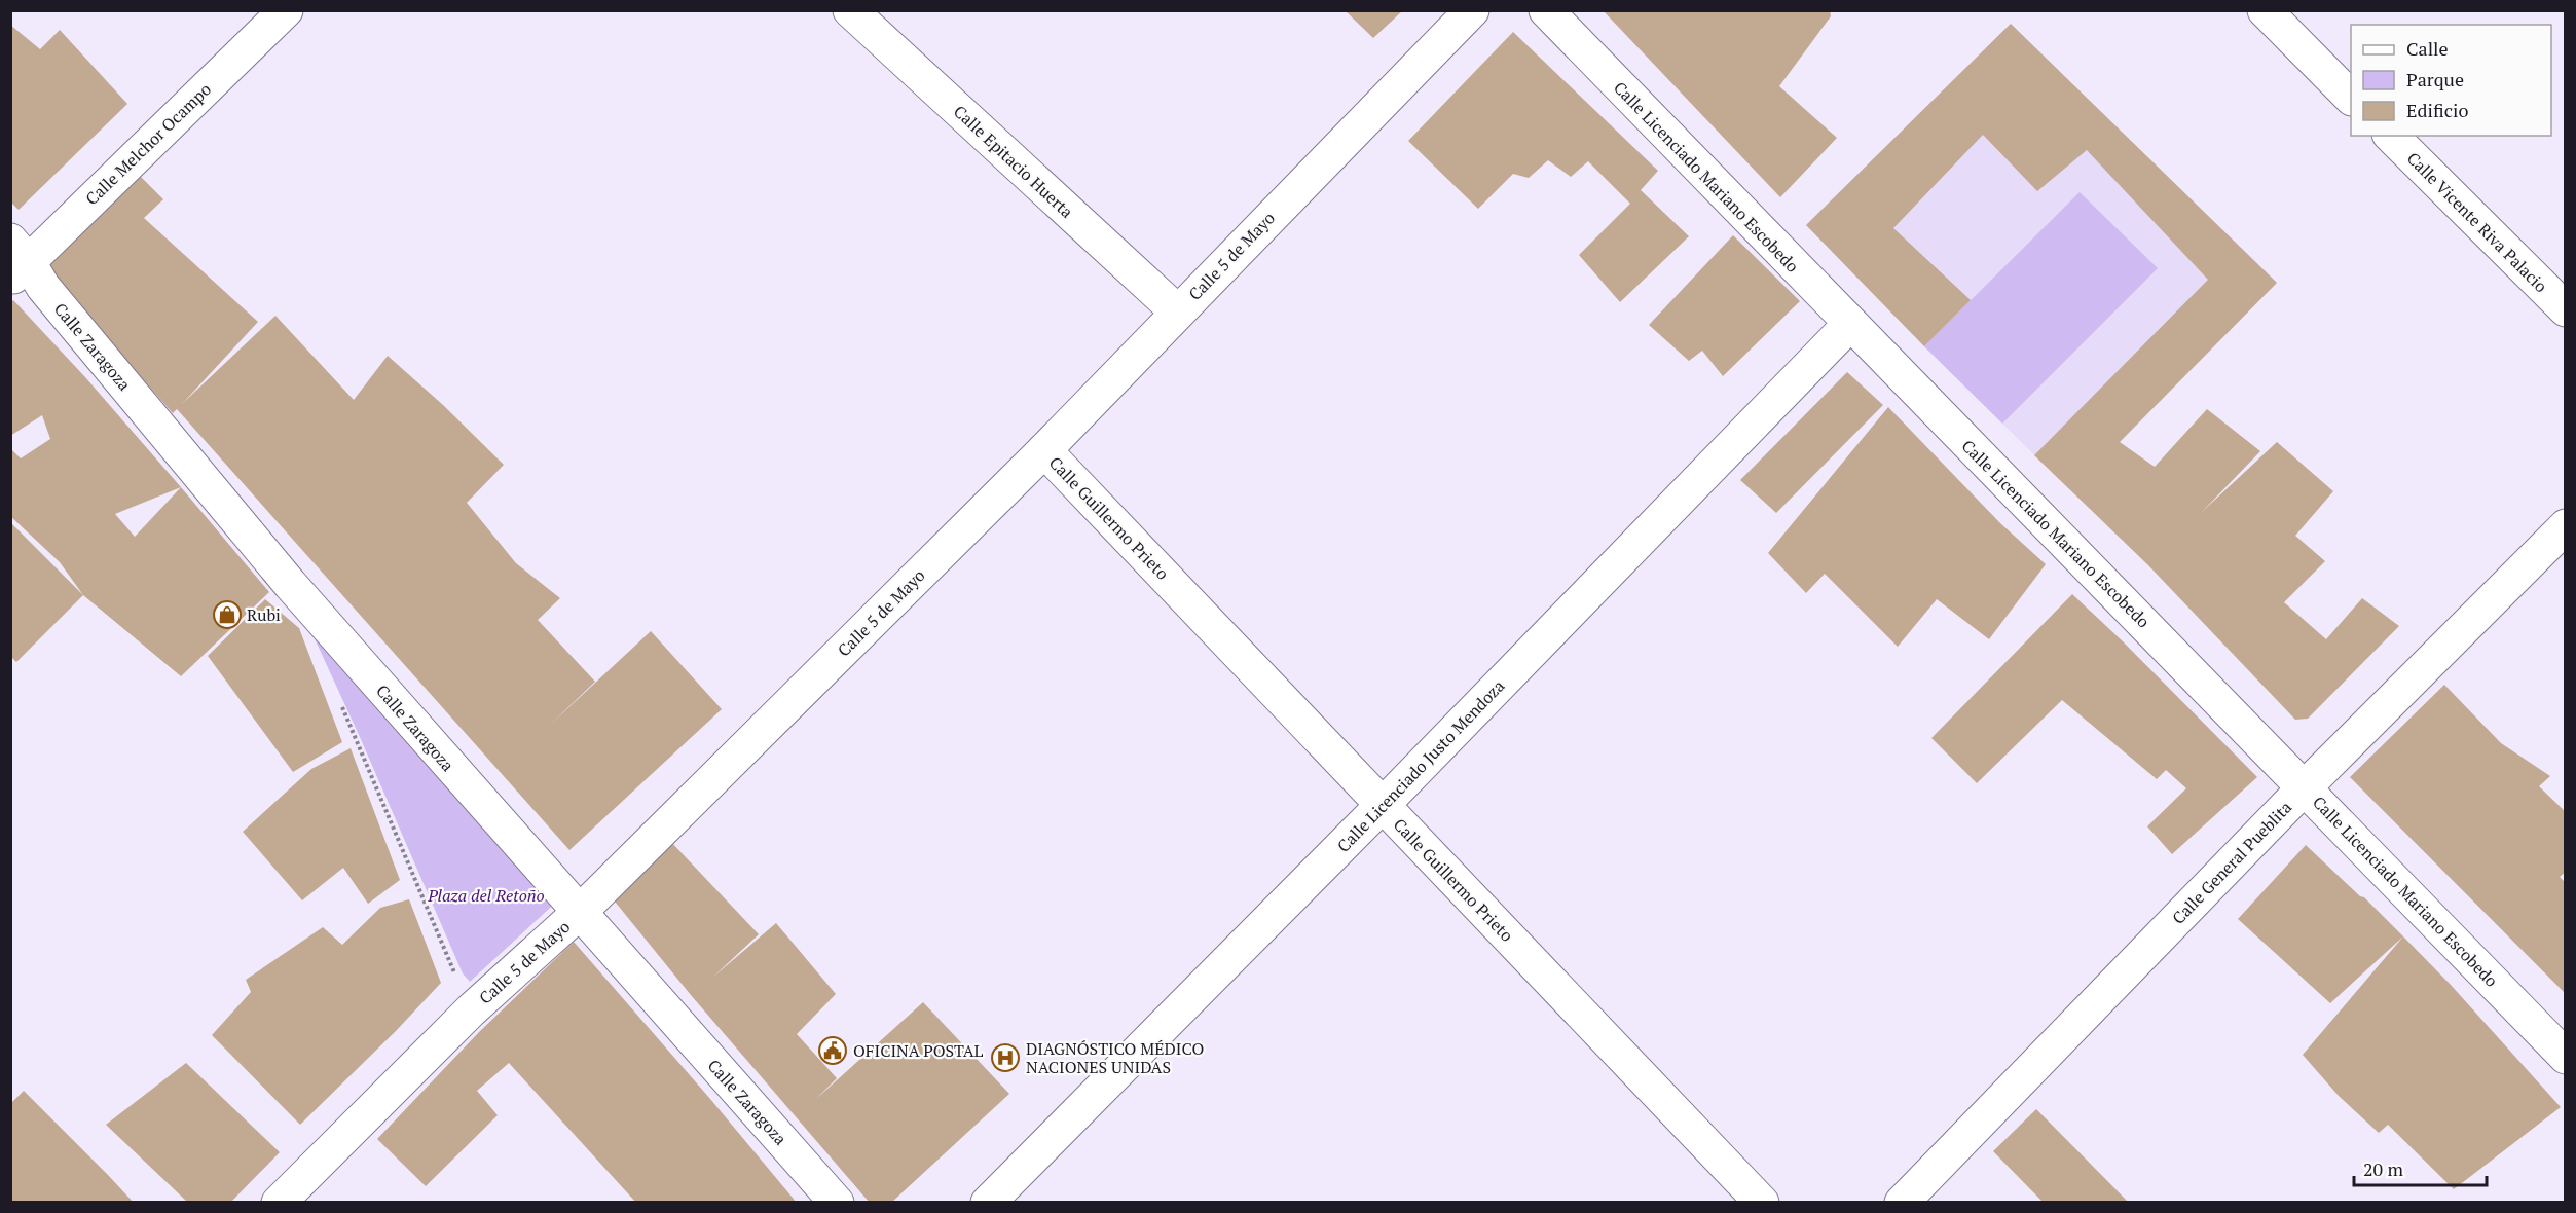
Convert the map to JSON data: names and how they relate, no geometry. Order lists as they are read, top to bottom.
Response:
{
  "streets": {
    "street": [
      "Calle Melchor Ocampo",
      "Calle Epitacio Huerta",
      "Calle Licenciado Mariano Escobedo",
      "Calle Vicente Riva Palacio",
      "Calle 5 de Mayo",
      "Calle Zaragoza",
      "Calle Guillermo Prieto",
      "Calle Licenciado Justo Mendoza",
      "Calle General Pueblita"
    ]
  },
  "crossings": [
    ["Calle Melchor Ocampo", "Calle Zaragoza"],
    ["Calle Epitacio Huerta", "Calle 5 de Mayo"],
    ["Calle Licenciado Mariano Escobedo", "Calle Licenciado Justo Mendoza"],
    ["Calle Licenciado Mariano Escobedo", "Calle General Pueblita"],
    ["Calle 5 de Mayo", "Calle Zaragoza"],
    ["Calle 5 de Mayo", "Calle Guillermo Prieto"],
    ["Calle Guillermo Prieto", "Calle Licenciado Justo Mendoza"]
  ],
  "parks": ["Plaza del Retoño"],
  "places": {
    "shop": ["Rubi"],
    "public building": ["OFICINA POSTAL"],
    "hospital": ["DIAGNÓSTICO MÉDICO NACIONES UNIDAS"]
  },
  "legend": ["Calle", "Parque", "Edificio"],
  "scale_bar": "20 m"
}
